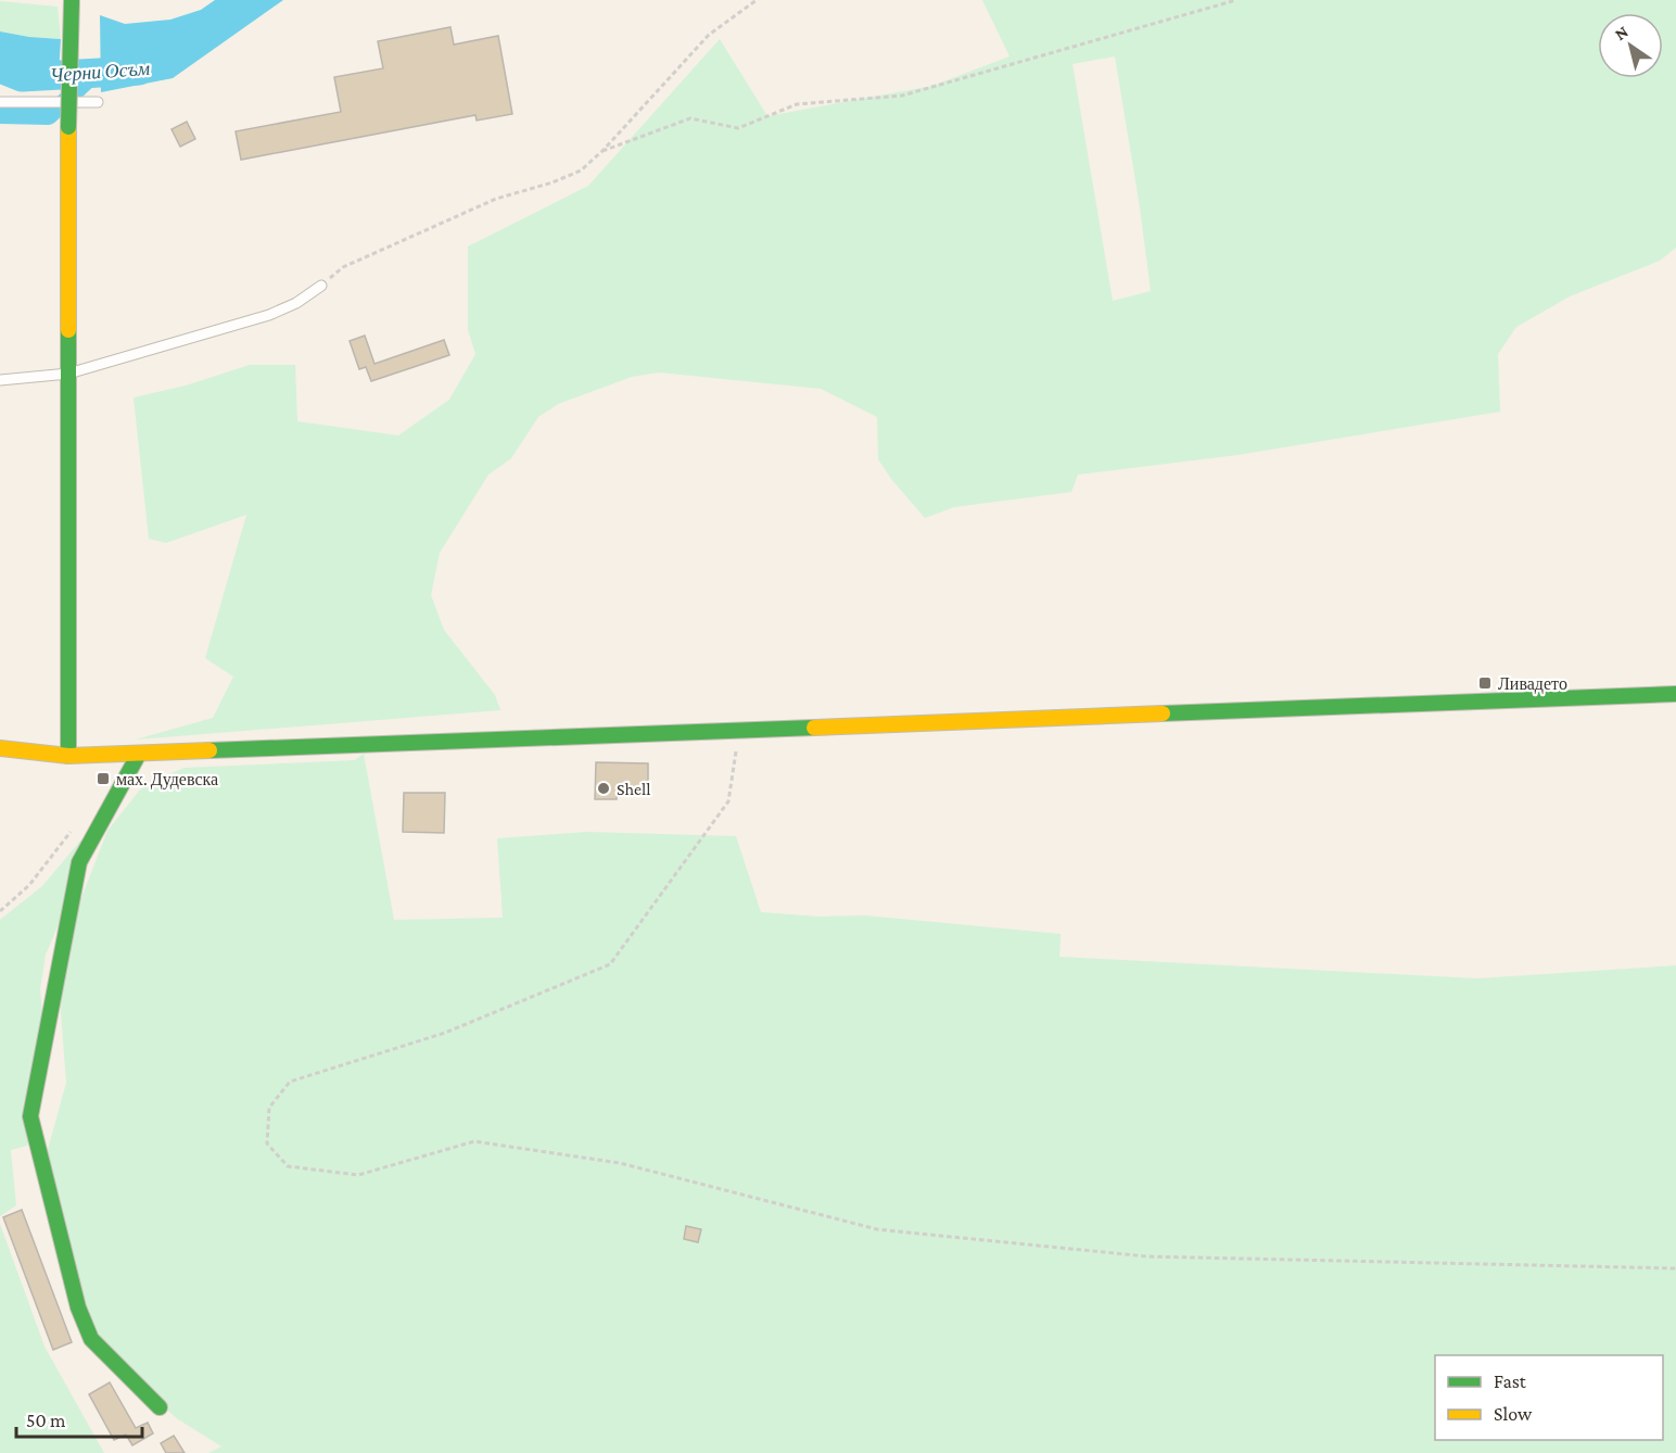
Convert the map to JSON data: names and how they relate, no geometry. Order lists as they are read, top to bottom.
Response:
{
  "water": ["Черни Осъм"],
  "places": {
    "transit": ["Ливадето", "мах. Дудевска"],
    "other": ["Shell"]
  },
  "legend": ["Fast", "Slow"],
  "scale_bar": "50 m",
  "north": "top left"
}
